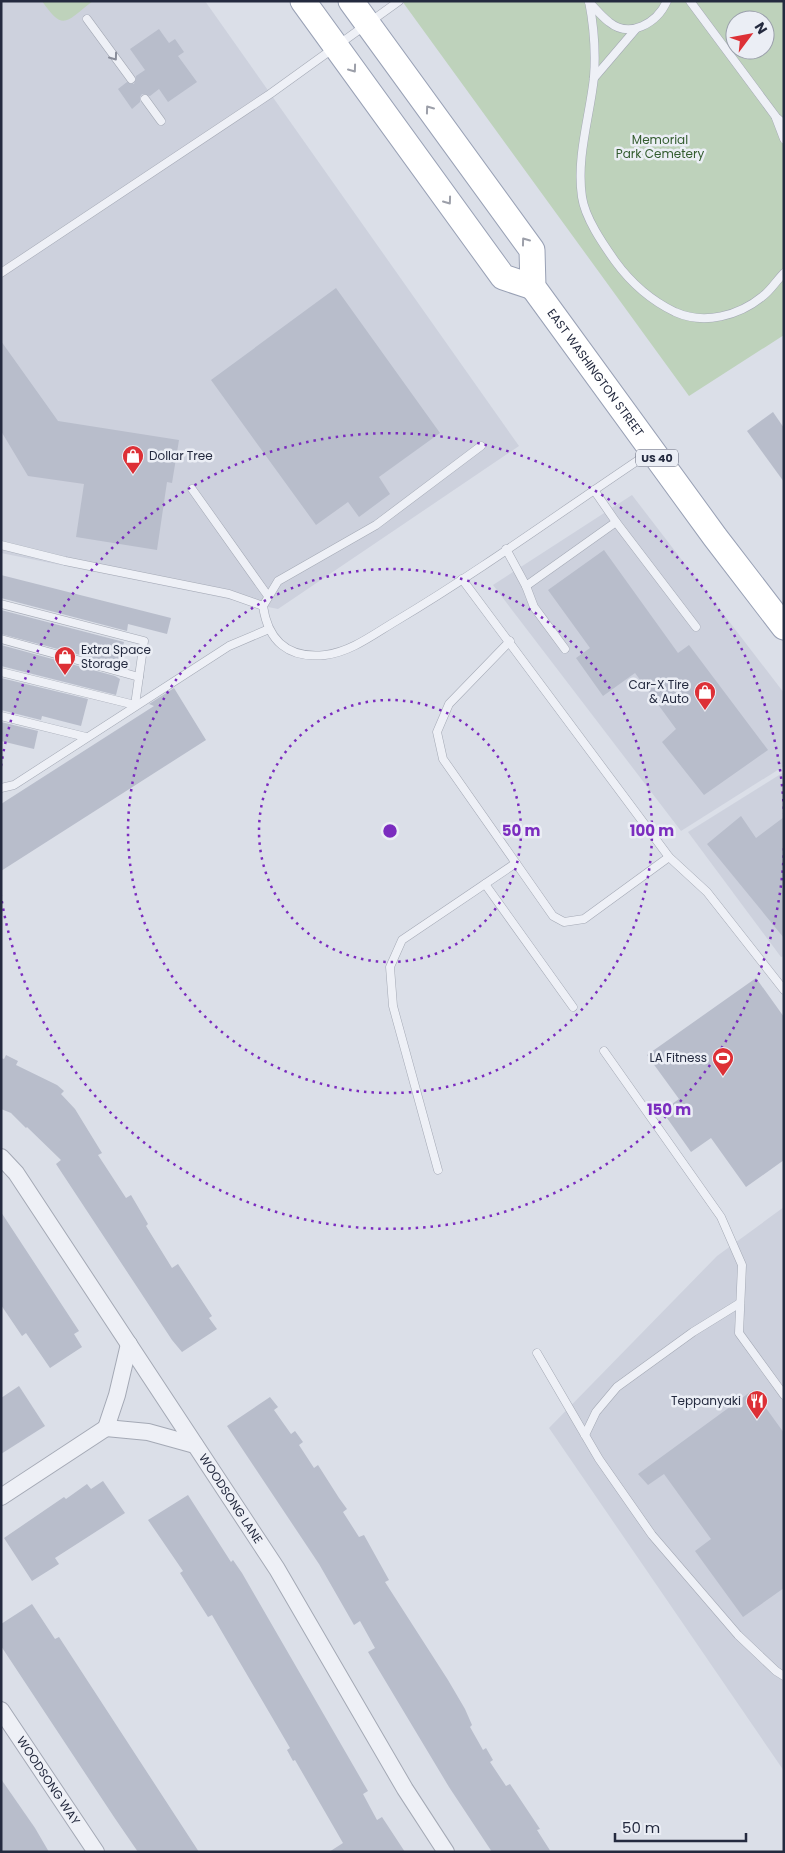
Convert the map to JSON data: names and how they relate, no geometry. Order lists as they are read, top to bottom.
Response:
{
  "streets": {
    "main road": ["EAST WASHINGTON STREET", "US 40"],
    "street": ["WOODSONG LANE", "WOODSONG WAY"]
  },
  "parks": ["Memorial Park Cemetery"],
  "places": {
    "shop": ["Dollar Tree", "Extra Space Storage", "Car-X Tire & Auto"],
    "sports": ["LA Fitness"],
    "restaurant": ["Teppanyaki"]
  },
  "scale_bar": "50 m",
  "north": "top right",
  "rings": ["50 m", "100 m", "150 m"]
}
